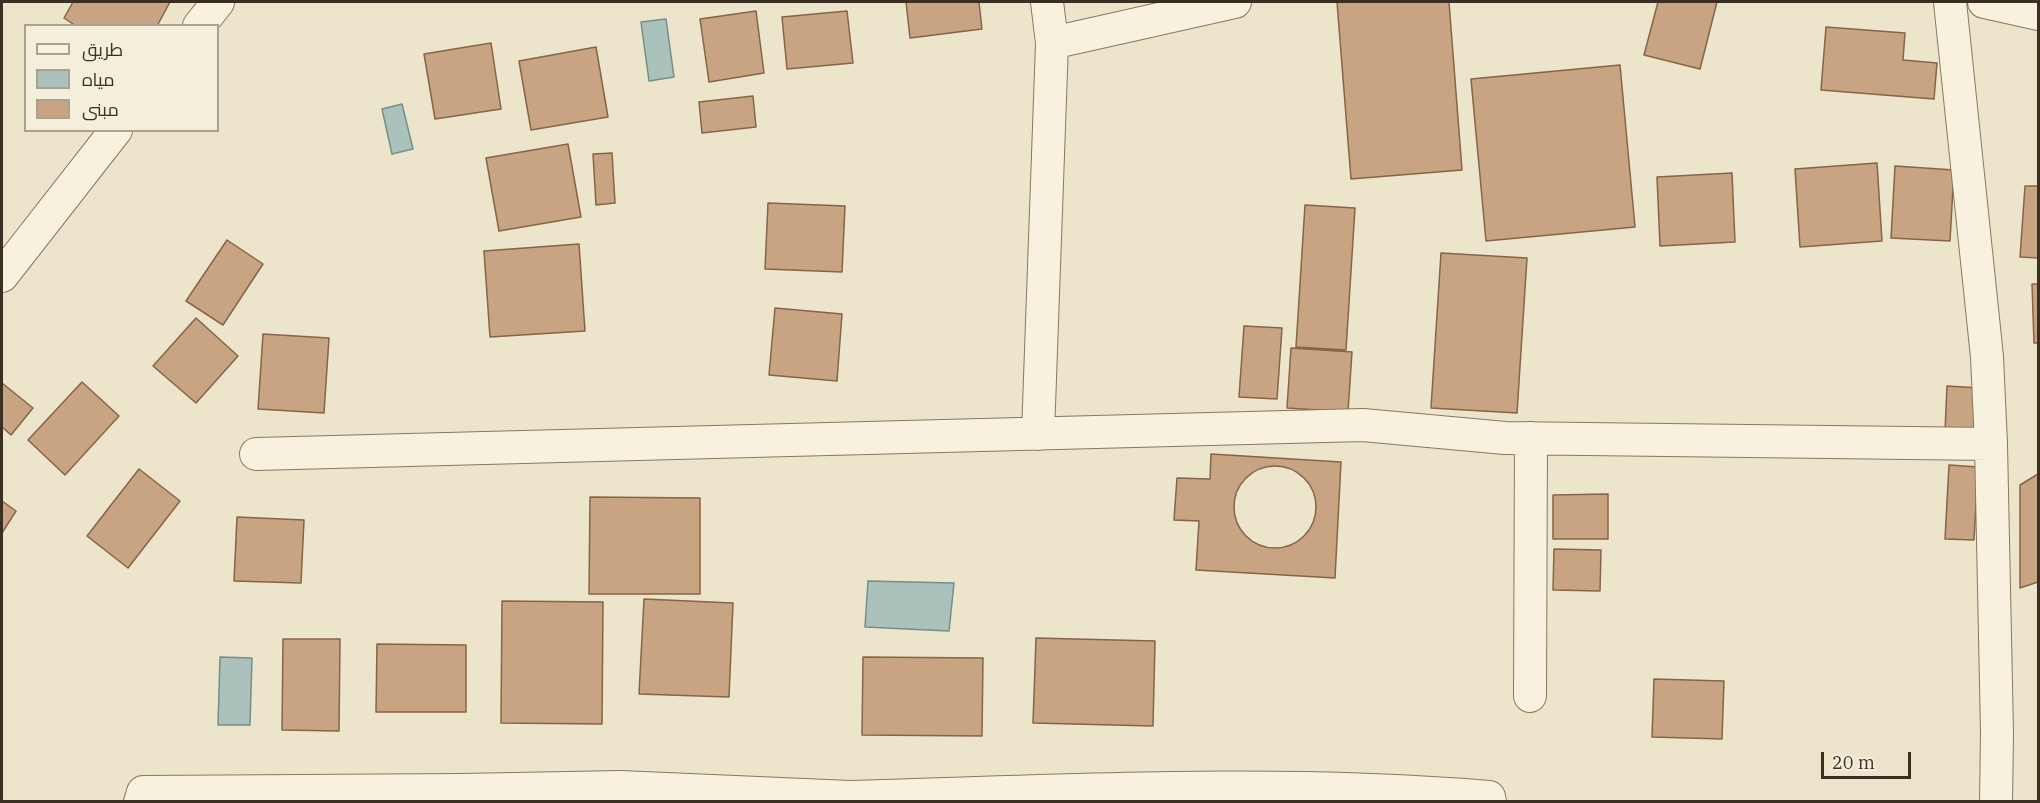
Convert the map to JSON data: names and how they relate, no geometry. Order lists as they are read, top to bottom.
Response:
{
  "legend": ["طريق", "مياه", "مبنى"],
  "scale_bar": "20 m"
}
